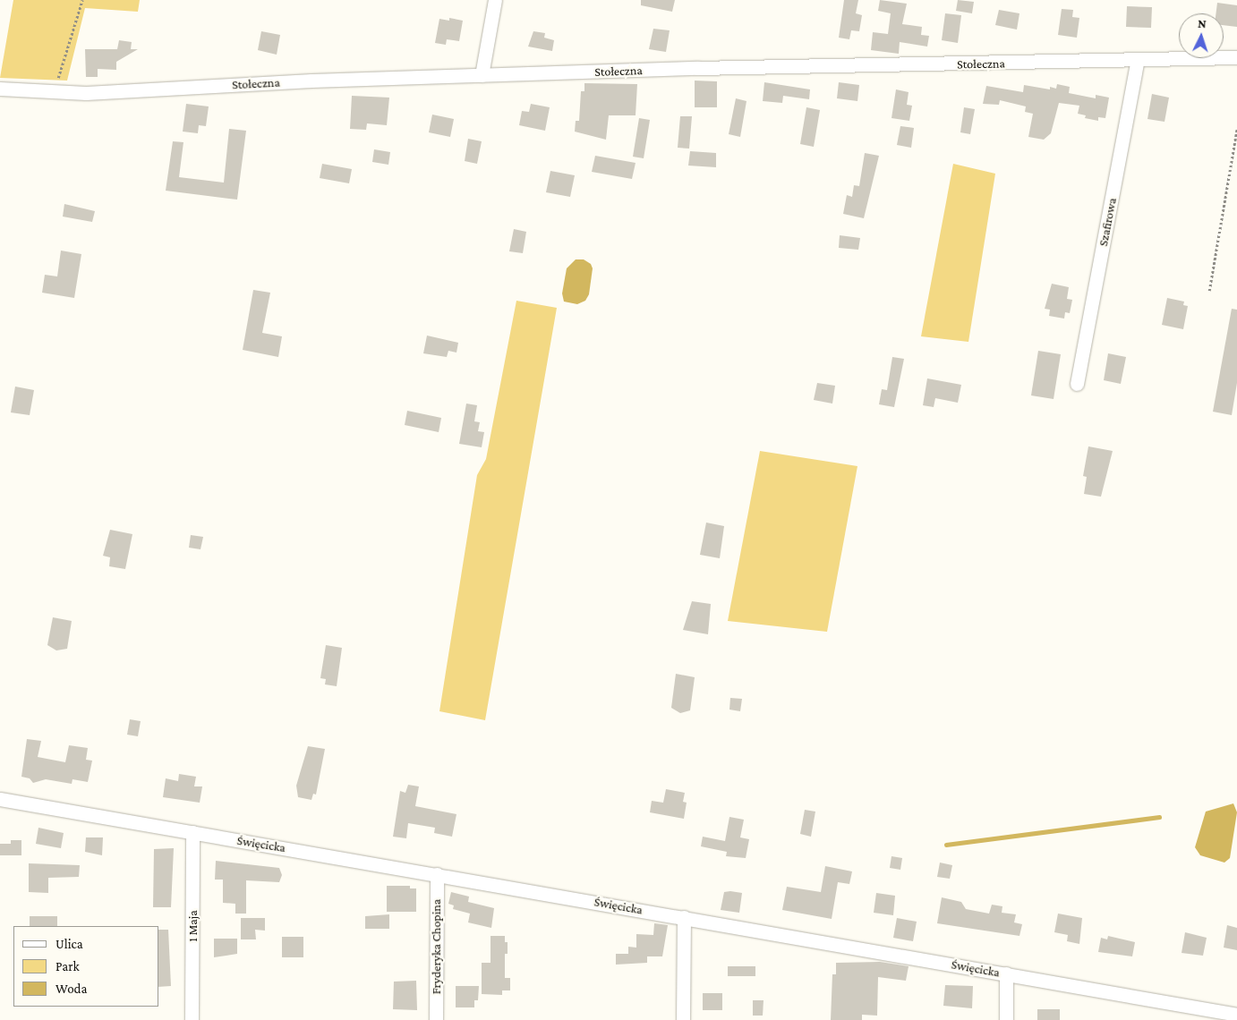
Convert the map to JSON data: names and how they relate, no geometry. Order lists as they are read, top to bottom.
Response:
{
  "streets": {
    "street": [
      "Stołeczna",
      "Szafirowa",
      "Święcicka",
      "1 Maja",
      "Fryderyka Chopina"
    ]
  },
  "crossings": [
    ["Stołeczna", "Szafirowa"],
    ["Święcicka", "1 Maja"],
    ["Święcicka", "Fryderyka Chopina"]
  ],
  "legend": ["Ulica", "Park", "Woda"],
  "north": "top"
}
